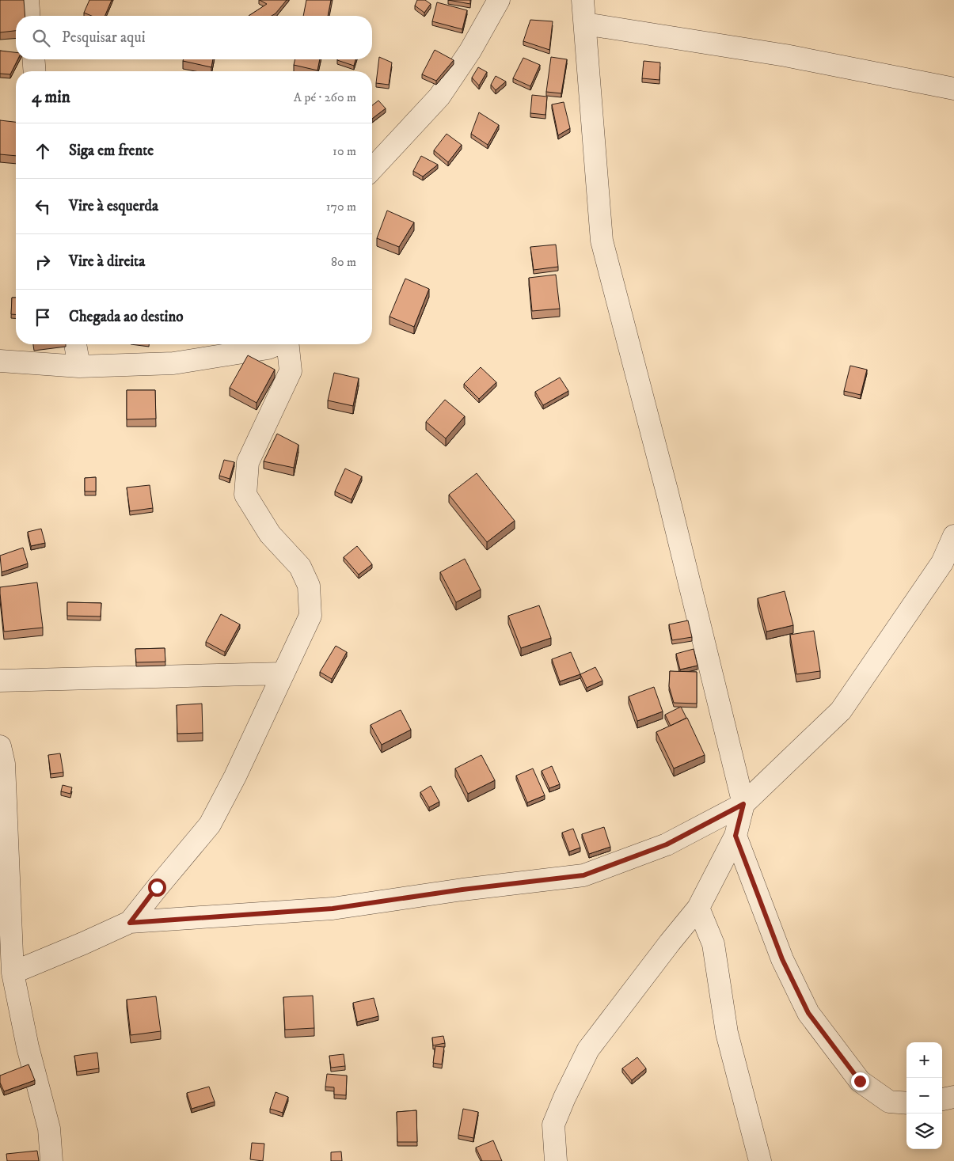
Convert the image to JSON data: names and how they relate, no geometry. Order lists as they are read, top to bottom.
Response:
{
  "page": {
    "search": "Pesquisar aqui",
    "heading": ["4 min", "A pé · 260 m"],
    "list": [
      ["Siga em frente", "10 m"],
      ["Vire à esquerda", "170 m"],
      ["Vire à direita", "80 m"],
      "Chegada ao destino"
    ],
    "map_buttons": ["+", "−"]
  }
}
